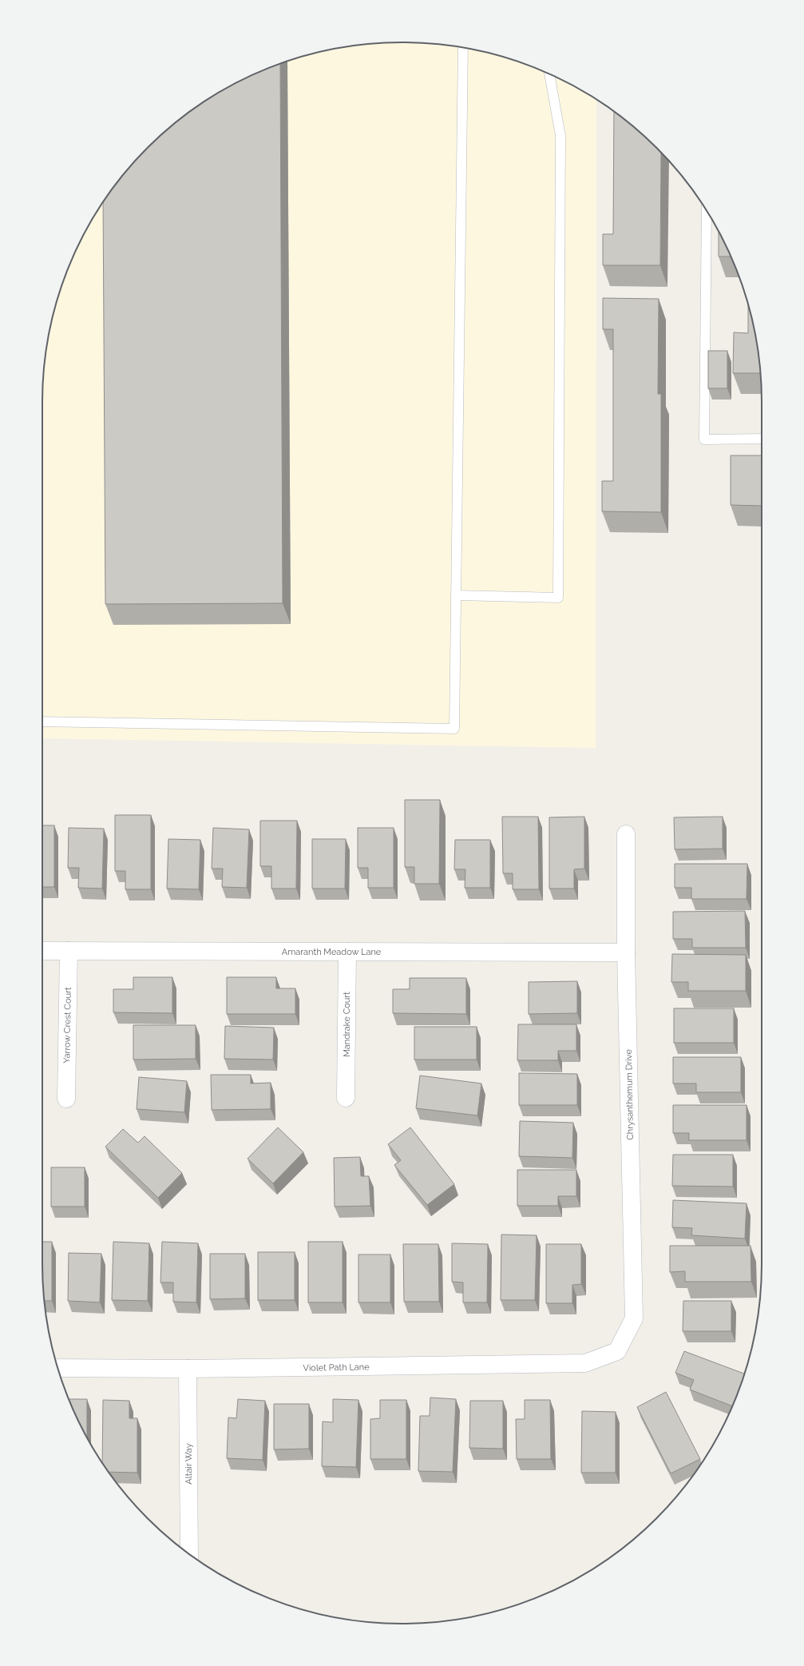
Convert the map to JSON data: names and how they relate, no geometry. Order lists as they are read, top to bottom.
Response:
{
  "streets": {
    "street": [
      "Amaranth Meadow Lane",
      "Mandrake Court",
      "Yarrow Crest Court",
      "Chrysanthemum Drive",
      "Violet Path Lane",
      "Altair Way"
    ]
  },
  "crossings": [
    ["Amaranth Meadow Lane", "Mandrake Court"],
    ["Amaranth Meadow Lane", "Yarrow Crest Court"],
    ["Amaranth Meadow Lane", "Chrysanthemum Drive"],
    ["Chrysanthemum Drive", "Violet Path Lane"],
    ["Violet Path Lane", "Altair Way"]
  ]
}
